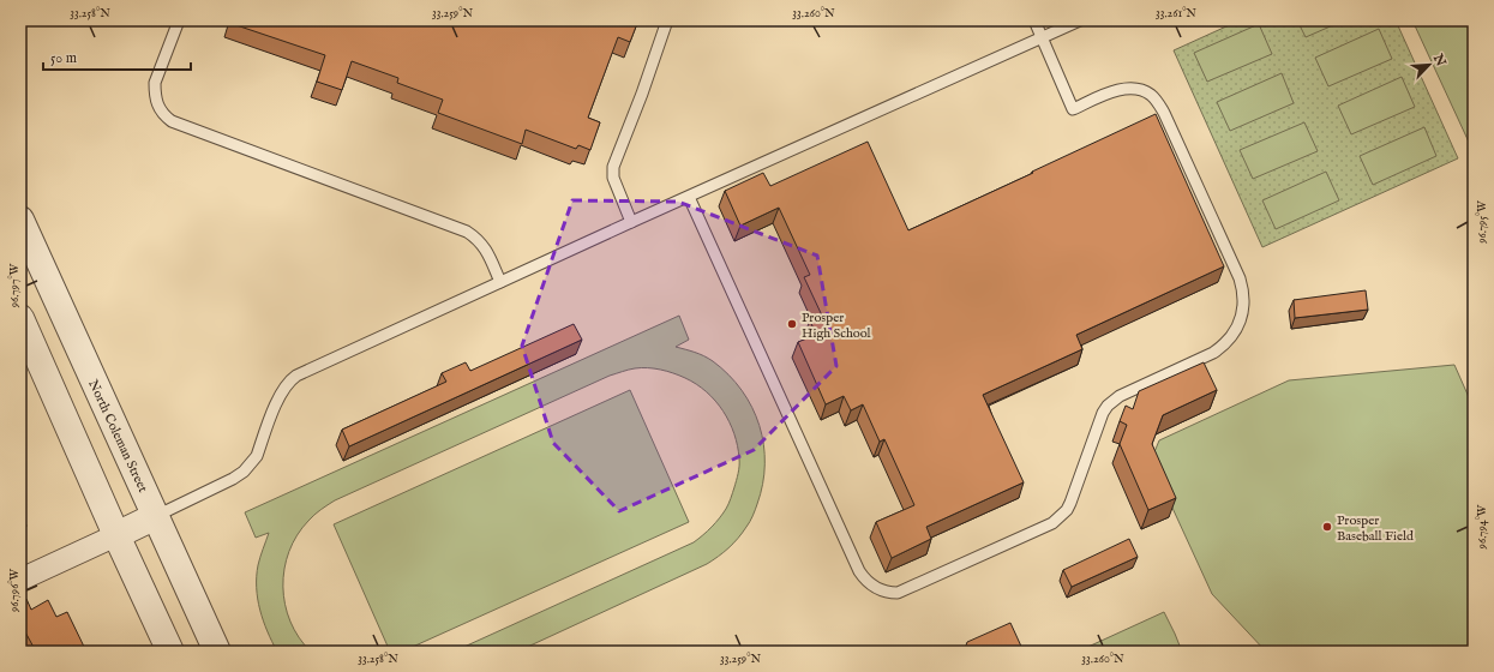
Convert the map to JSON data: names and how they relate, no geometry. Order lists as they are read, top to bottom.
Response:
{
  "streets": {
    "street": ["North Coleman Street"]
  },
  "places": ["Prosper High School", "Prosper Baseball Field"],
  "scale_bar": "50 m",
  "north": "top right",
  "coordinates": [
    "33.258°N",
    "33.259°N",
    "33.260°N",
    "33.261°N",
    "96.795°W",
    "96.797°W",
    "96.794°W",
    "96.796°W"
  ]
}
